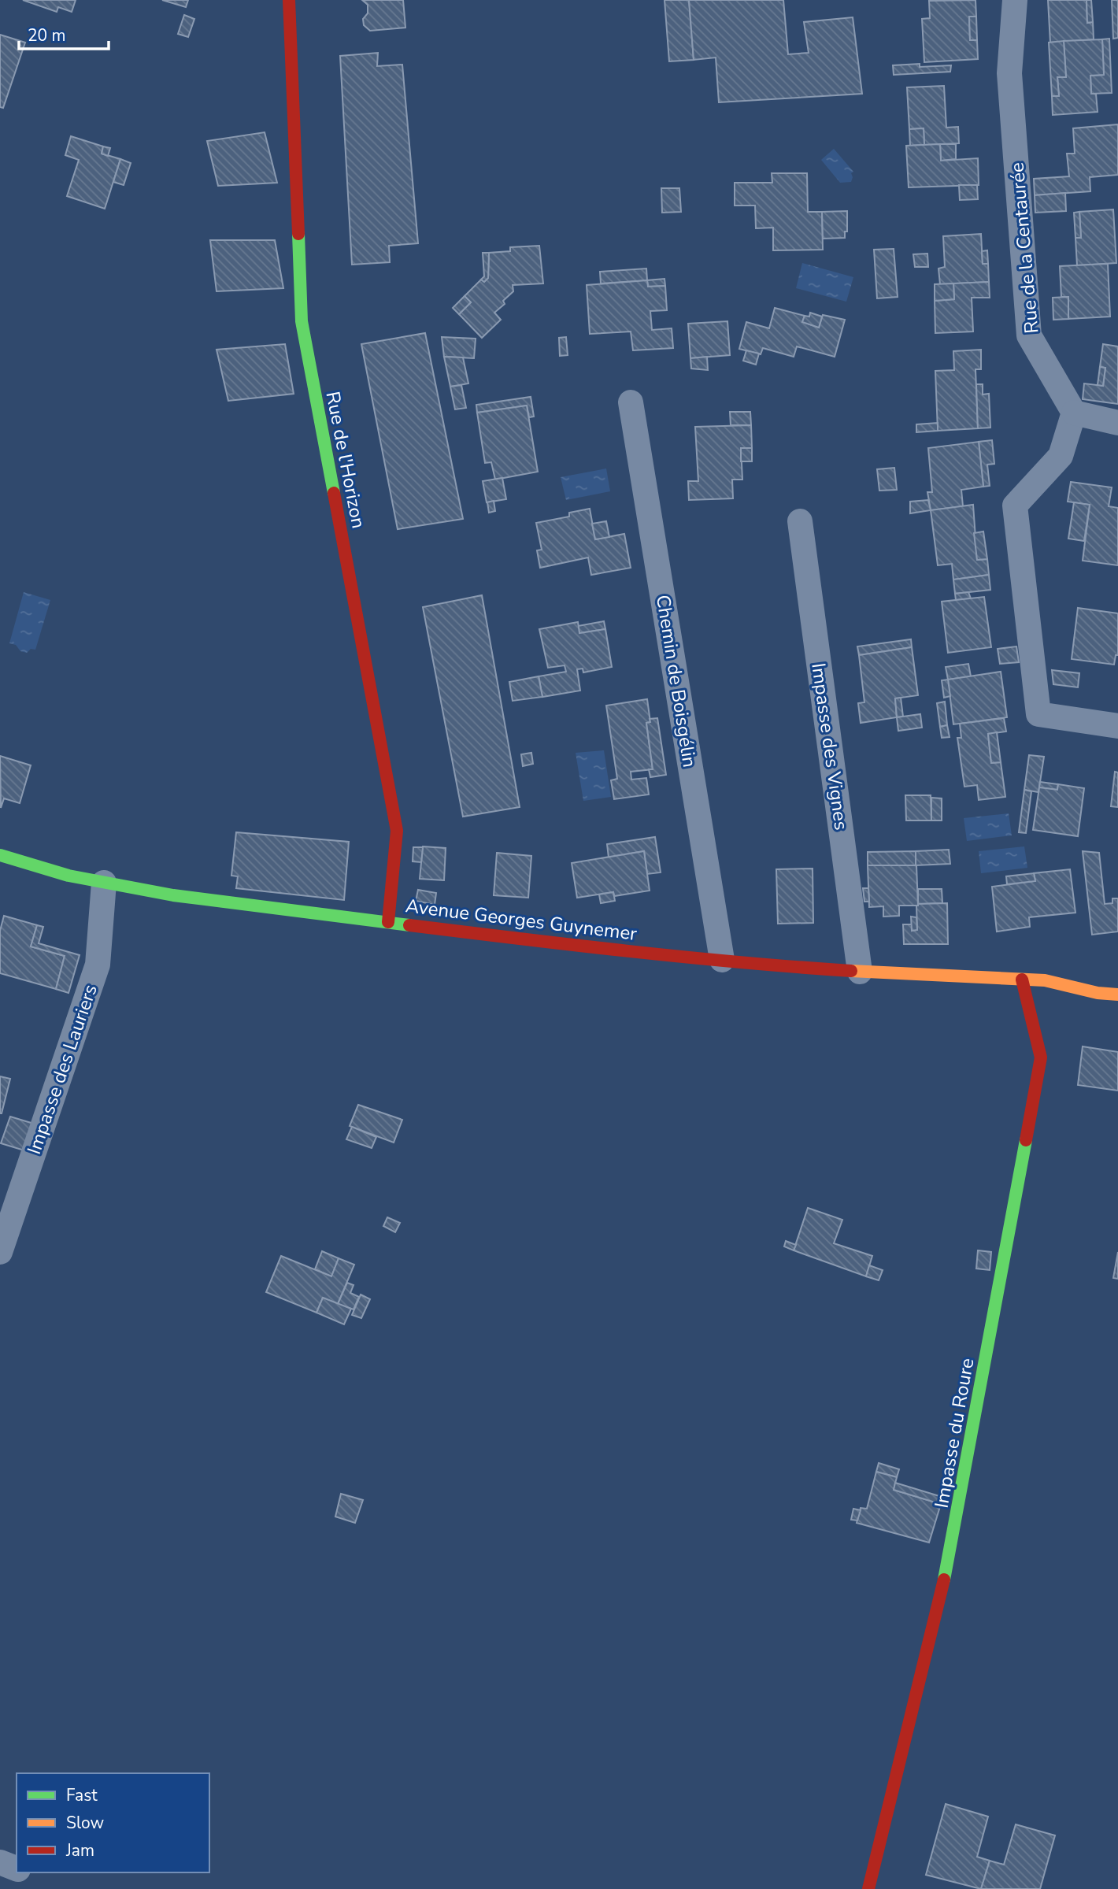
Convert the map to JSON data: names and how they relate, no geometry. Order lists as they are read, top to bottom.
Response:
{
  "streets": {
    "street": [
      "Rue de la Centaurée",
      "Rue de l'Horizon",
      "Chemin de Boisgélin",
      "Impasse des Vignes",
      "Avenue Georges Guynemer",
      "Impasse des Lauriers",
      "Impasse du Roure"
    ]
  },
  "crossings": [
    ["Rue de l'Horizon", "Avenue Georges Guynemer"],
    ["Chemin de Boisgélin", "Avenue Georges Guynemer"],
    ["Impasse des Vignes", "Avenue Georges Guynemer"],
    ["Avenue Georges Guynemer", "Impasse des Lauriers"],
    ["Avenue Georges Guynemer", "Impasse du Roure"]
  ],
  "legend": ["Fast", "Slow", "Jam"],
  "scale_bar": "20 m"
}
